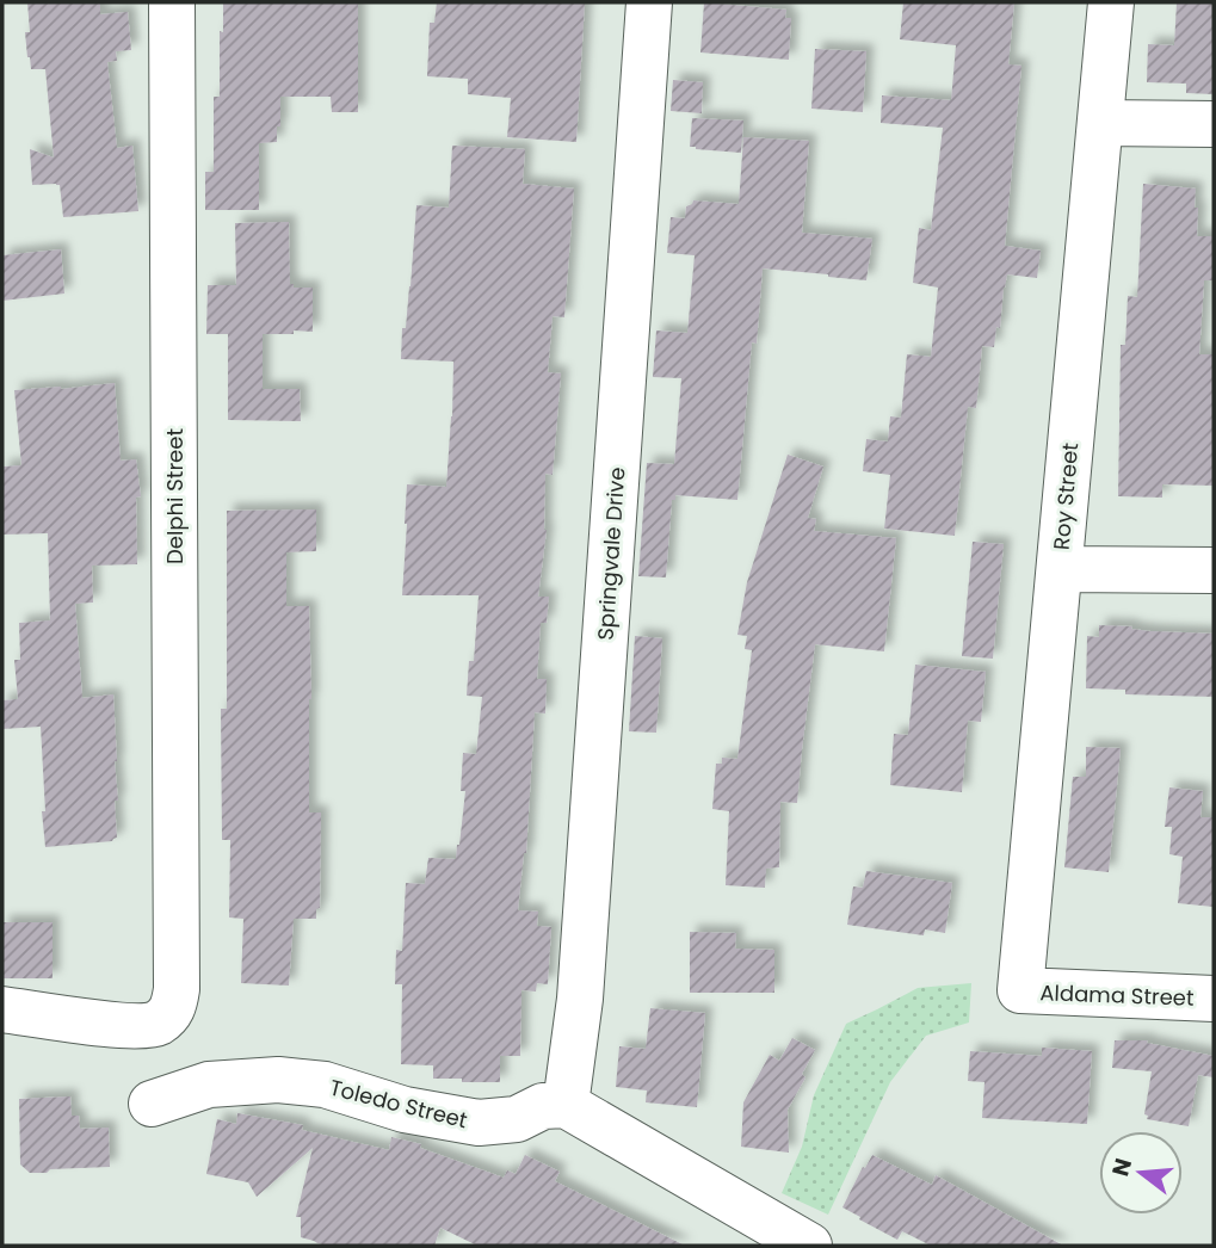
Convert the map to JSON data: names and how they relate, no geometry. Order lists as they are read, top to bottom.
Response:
{
  "streets": {
    "street": [
      "Delphi Street",
      "Roy Street",
      "Springvale Drive",
      "Aldama Street",
      "Toledo Street"
    ]
  },
  "crossings": [
    ["Roy Street", "Aldama Street"],
    ["Springvale Drive", "Toledo Street"]
  ],
  "north": "left"
}
